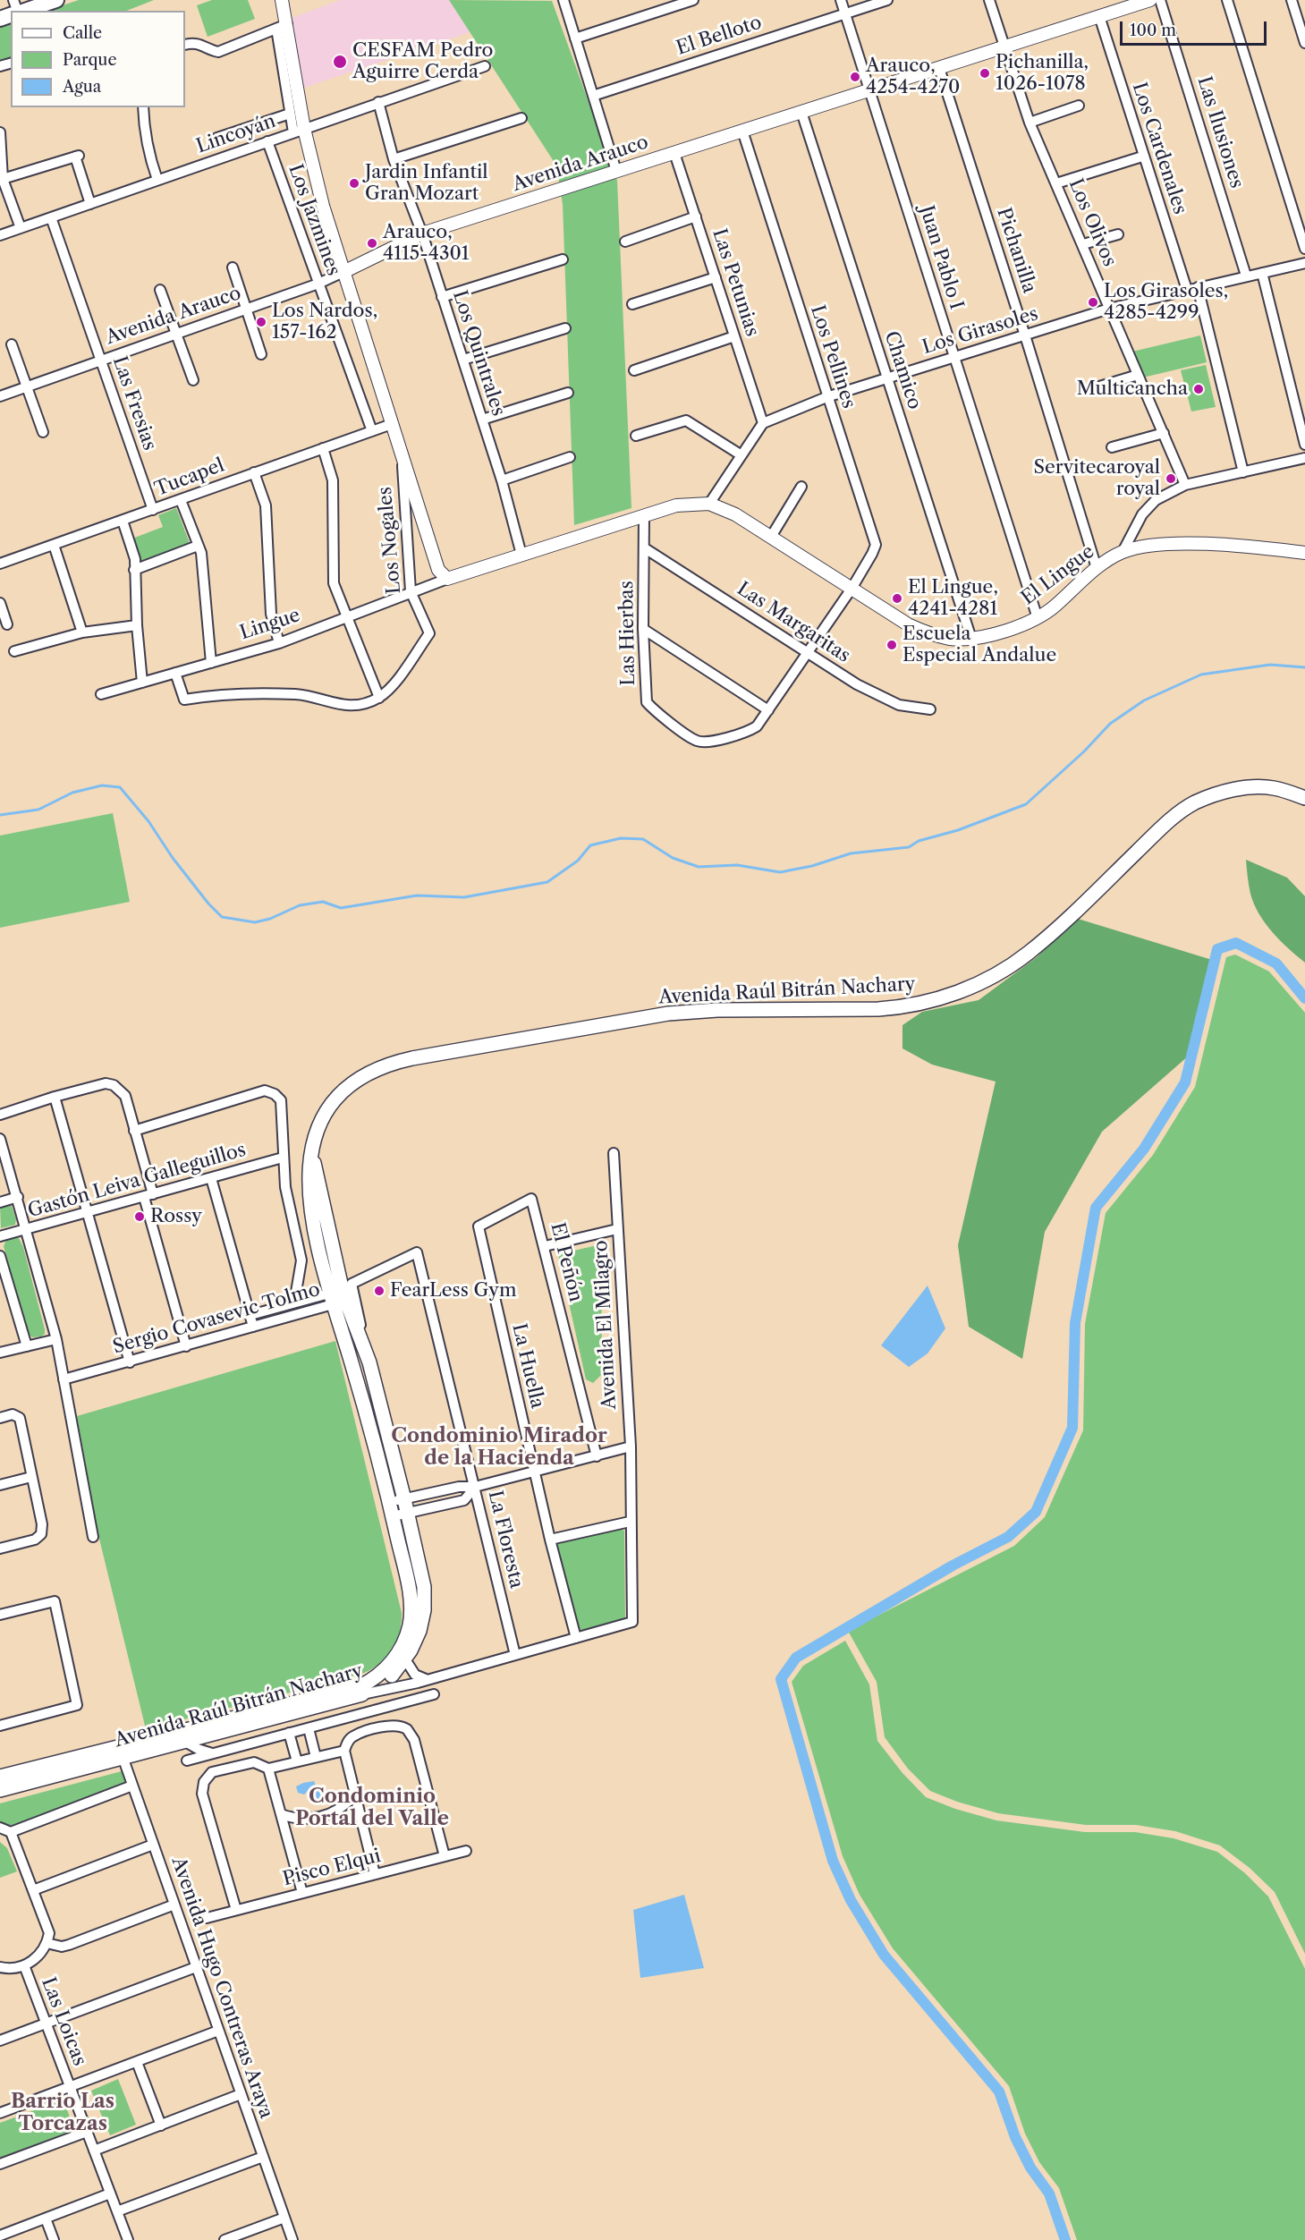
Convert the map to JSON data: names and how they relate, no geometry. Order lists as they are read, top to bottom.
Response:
{
  "streets": {
    "main road": ["Avenida Raúl Bitrán Nachary"],
    "street": [
      "El Belloto",
      "Las Ilusiones",
      "Lincoyán",
      "Los Cardenales",
      "Avenida Arauco",
      "Los Jazmines",
      "Los Olivos",
      "Pichanilla",
      "Juan Pablo I",
      "Las Petunias",
      "Los Girasoles",
      "Los Quintrales",
      "Los Pellines",
      "Chamico",
      "Las Fresias",
      "Tucapel",
      "Los Nogales",
      "El Lingue",
      "Las Margaritas",
      "Lingue",
      "Las Hierbas",
      "Gastón Leiva Galleguillos",
      "El Peñón",
      "Sergio Covasevic Tolmo",
      "Avenida El Milagro",
      "La Huella",
      "La Floresta",
      "Pisco Elqui",
      "Avenida Hugo Contreras Araya",
      "Las Loicas"
    ]
  },
  "crossings": [
    ["El Belloto", "Juan Pablo I"],
    ["Las Ilusiones", "Los Girasoles"],
    ["Lincoyán", "Los Jazmines"],
    ["Lincoyán", "Los Quintrales"],
    ["Lincoyán", "Las Fresias"],
    ["Lincoyán", "Los Nogales"],
    ["Los Cardenales", "Avenida Arauco"],
    ["Los Cardenales", "Los Girasoles"],
    ["Avenida Arauco", "Los Jazmines"],
    ["Avenida Arauco", "Los Olivos"],
    ["Avenida Arauco", "Pichanilla"],
    ["Avenida Arauco", "Juan Pablo I"],
    ["Avenida Arauco", "Las Petunias"],
    ["Avenida Arauco", "Los Quintrales"],
    ["Avenida Arauco", "Los Pellines"],
    ["Avenida Arauco", "Chamico"],
    ["Avenida Arauco", "Las Fresias"],
    ["Avenida Arauco", "Los Nogales"],
    ["Los Jazmines", "Tucapel"],
    ["Los Olivos", "Los Girasoles"],
    ["Pichanilla", "Los Girasoles"],
    ["Pichanilla", "El Lingue"],
    ["Juan Pablo I", "Los Girasoles"],
    ["Juan Pablo I", "El Lingue"],
    ["Las Petunias", "Los Girasoles"],
    ["Los Girasoles", "Los Pellines"],
    ["Los Girasoles", "Chamico"],
    ["Los Quintrales", "Lingue"],
    ["Los Pellines", "El Lingue"],
    ["Los Pellines", "Las Margaritas"],
    ["Los Pellines", "Las Hierbas"],
    ["Chamico", "El Lingue"],
    ["Las Fresias", "Tucapel"],
    ["Tucapel", "Los Nogales"],
    ["Los Nogales", "Lingue"],
    ["El Lingue", "Lingue"],
    ["Las Margaritas", "Las Hierbas"],
    ["Lingue", "Las Hierbas"],
    ["Avenida Raúl Bitrán Nachary", "Sergio Covasevic Tolmo"],
    ["Avenida Raúl Bitrán Nachary", "La Floresta"],
    ["Avenida Raúl Bitrán Nachary", "Avenida Hugo Contreras Araya"],
    ["El Peñón", "La Huella"],
    ["Sergio Covasevic Tolmo", "La Floresta"],
    ["Avenida El Milagro", "La Huella"]
  ],
  "districts": ["Condominio Mirador de la Hacienda", "Condominio Portal del Valle", "Barrio Las Torcazas"],
  "places": [
    "CESFAM Pedro Aguirre Cerda",
    "Pichanilla, 1026-1078",
    "Arauco, 4254-4270",
    "Jardin Infantil Gran Mozart",
    "Arauco, 4115-4301",
    "Los Girasoles, 4285-4299",
    "Los Nardos, 157-162",
    "Multicancha",
    "Servitecaroyal royal",
    "El Lingue, 4241-4281",
    "Escuela Especial Andalue",
    "Rossy",
    "FearLess Gym"
  ],
  "legend": ["Calle", "Parque", "Agua"],
  "scale_bar": "100 m"
}
